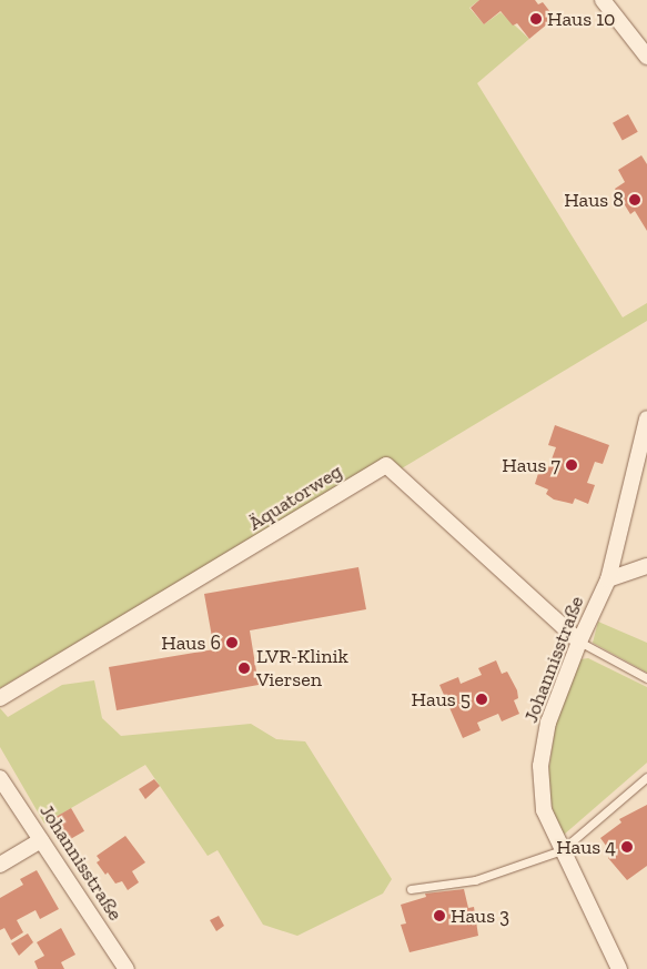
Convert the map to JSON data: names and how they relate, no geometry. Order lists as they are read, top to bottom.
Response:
{
  "streets": {
    "street": ["Äquatorweg", "Johannisstraße"]
  },
  "crossings": [
    ["Äquatorweg", "Johannisstraße"]
  ],
  "places": [
    "Haus 10",
    "Haus 8",
    "Haus 7",
    "Haus 6",
    "LVR-Klinik Viersen",
    "Haus 5",
    "Haus 4",
    "Haus 3"
  ]
}
